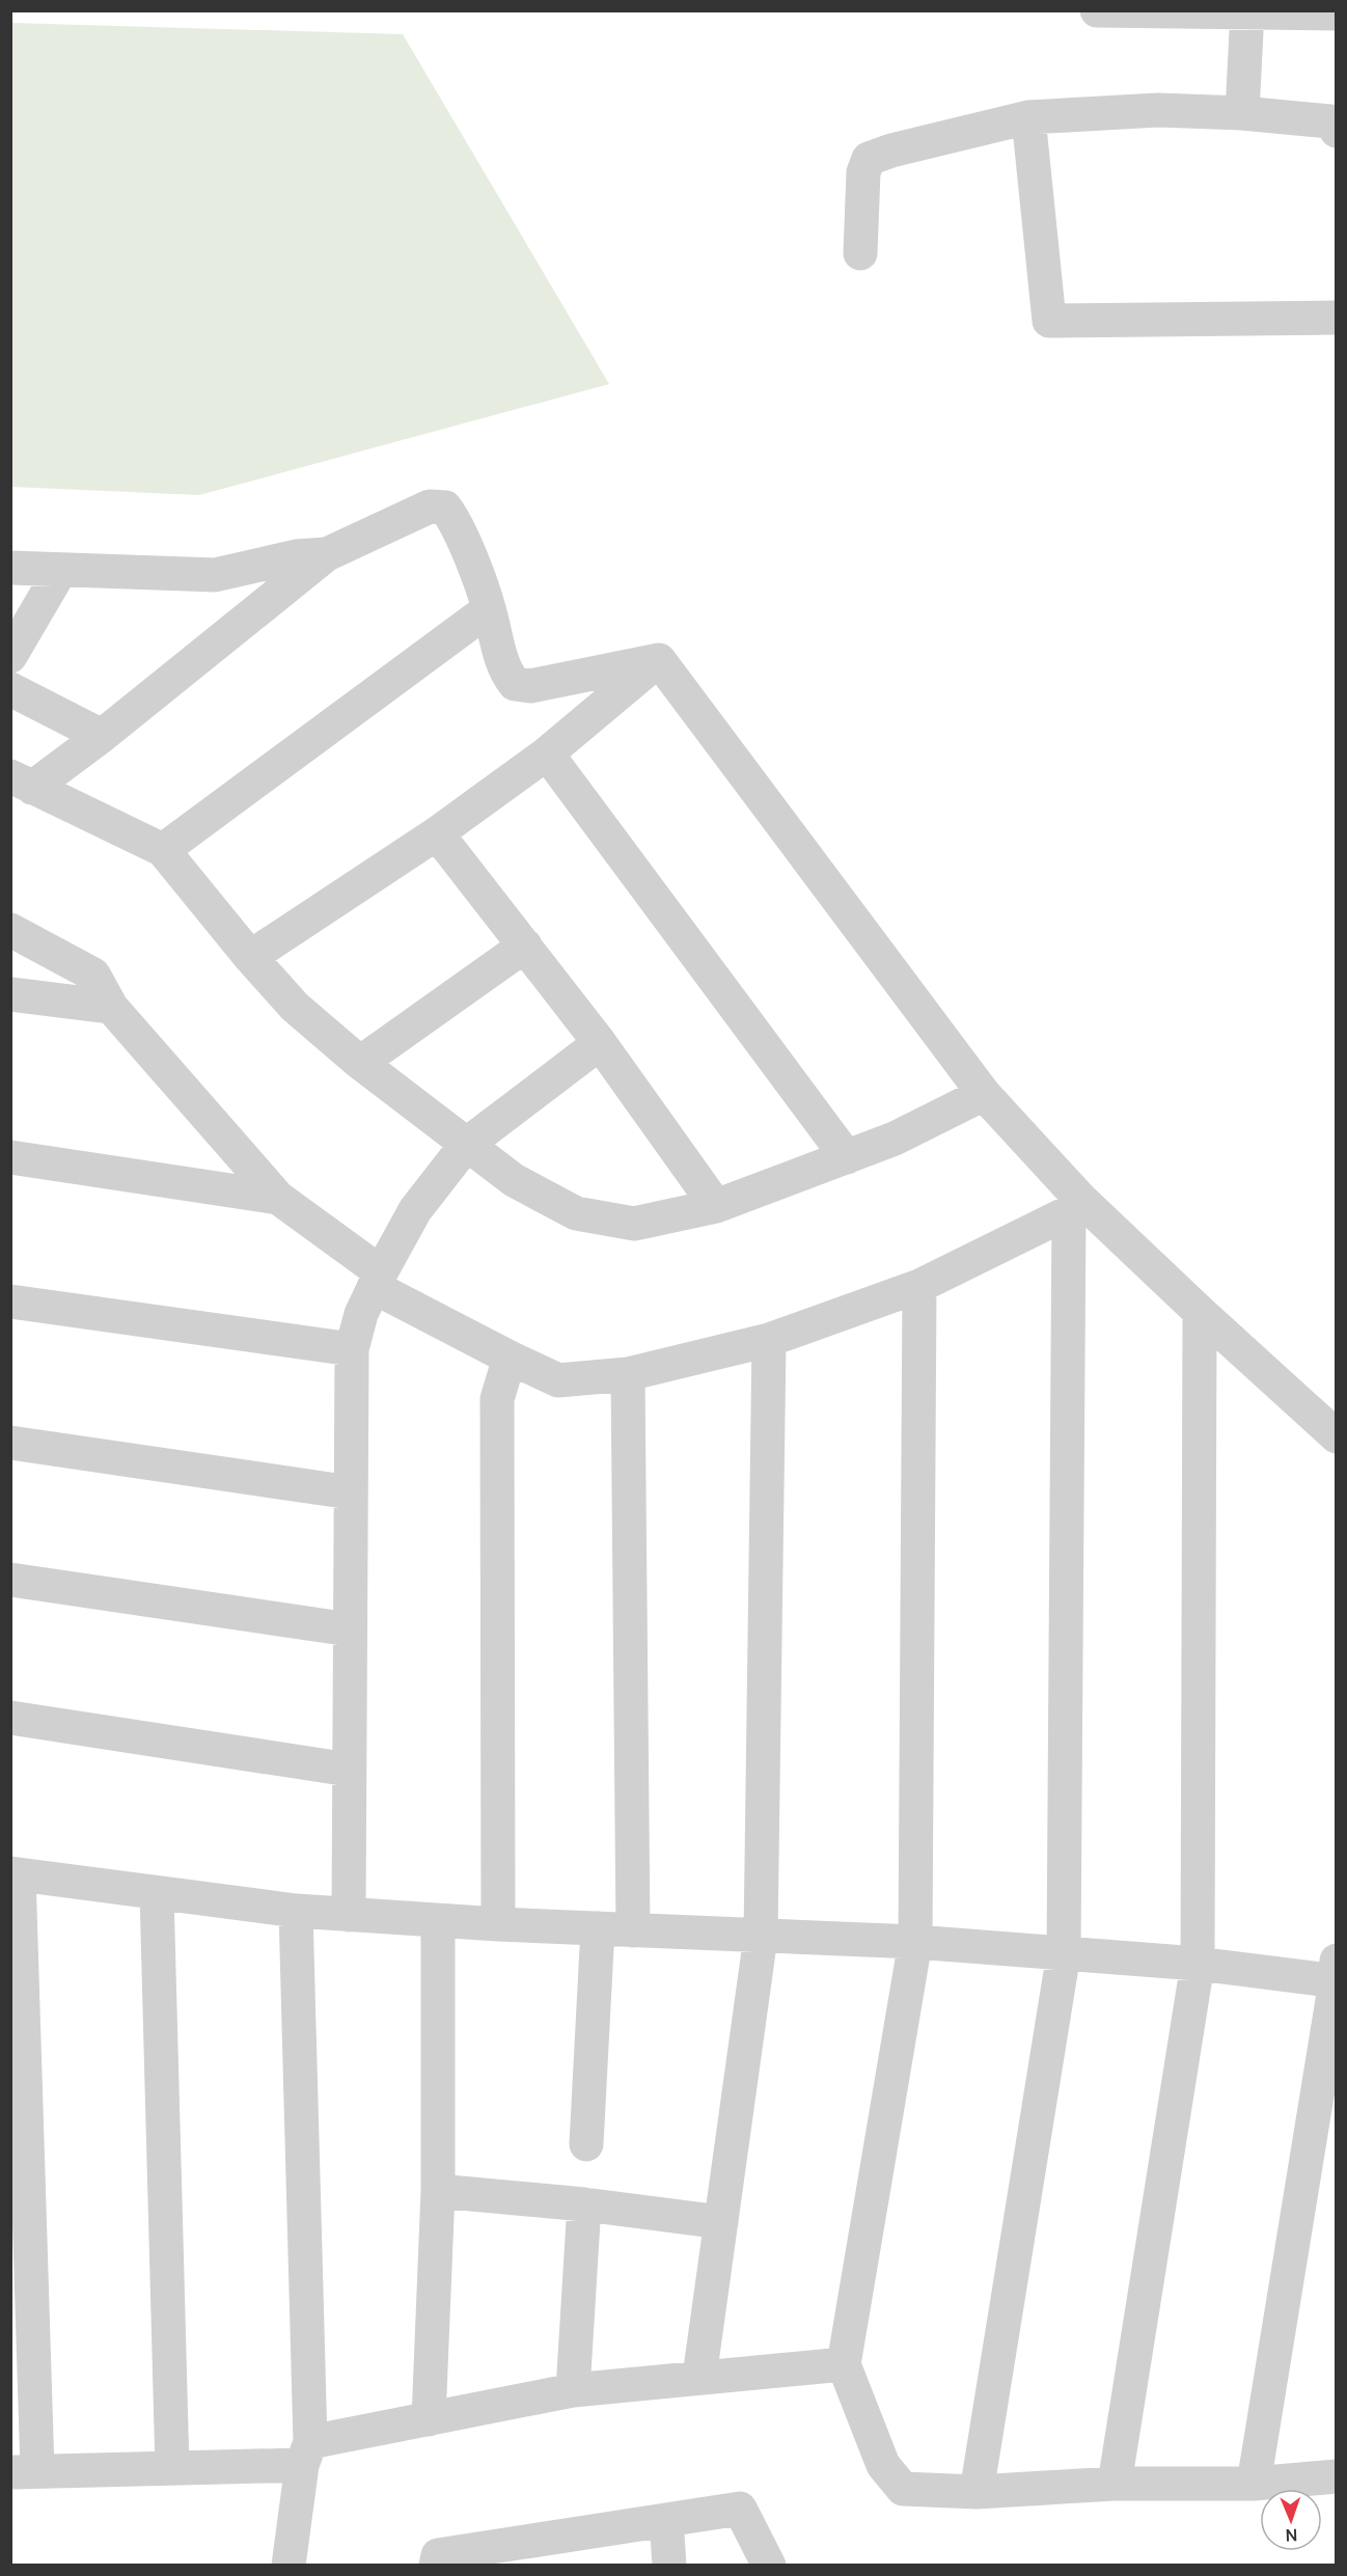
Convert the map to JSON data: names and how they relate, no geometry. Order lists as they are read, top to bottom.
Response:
{
  "north": "bottom"
}
